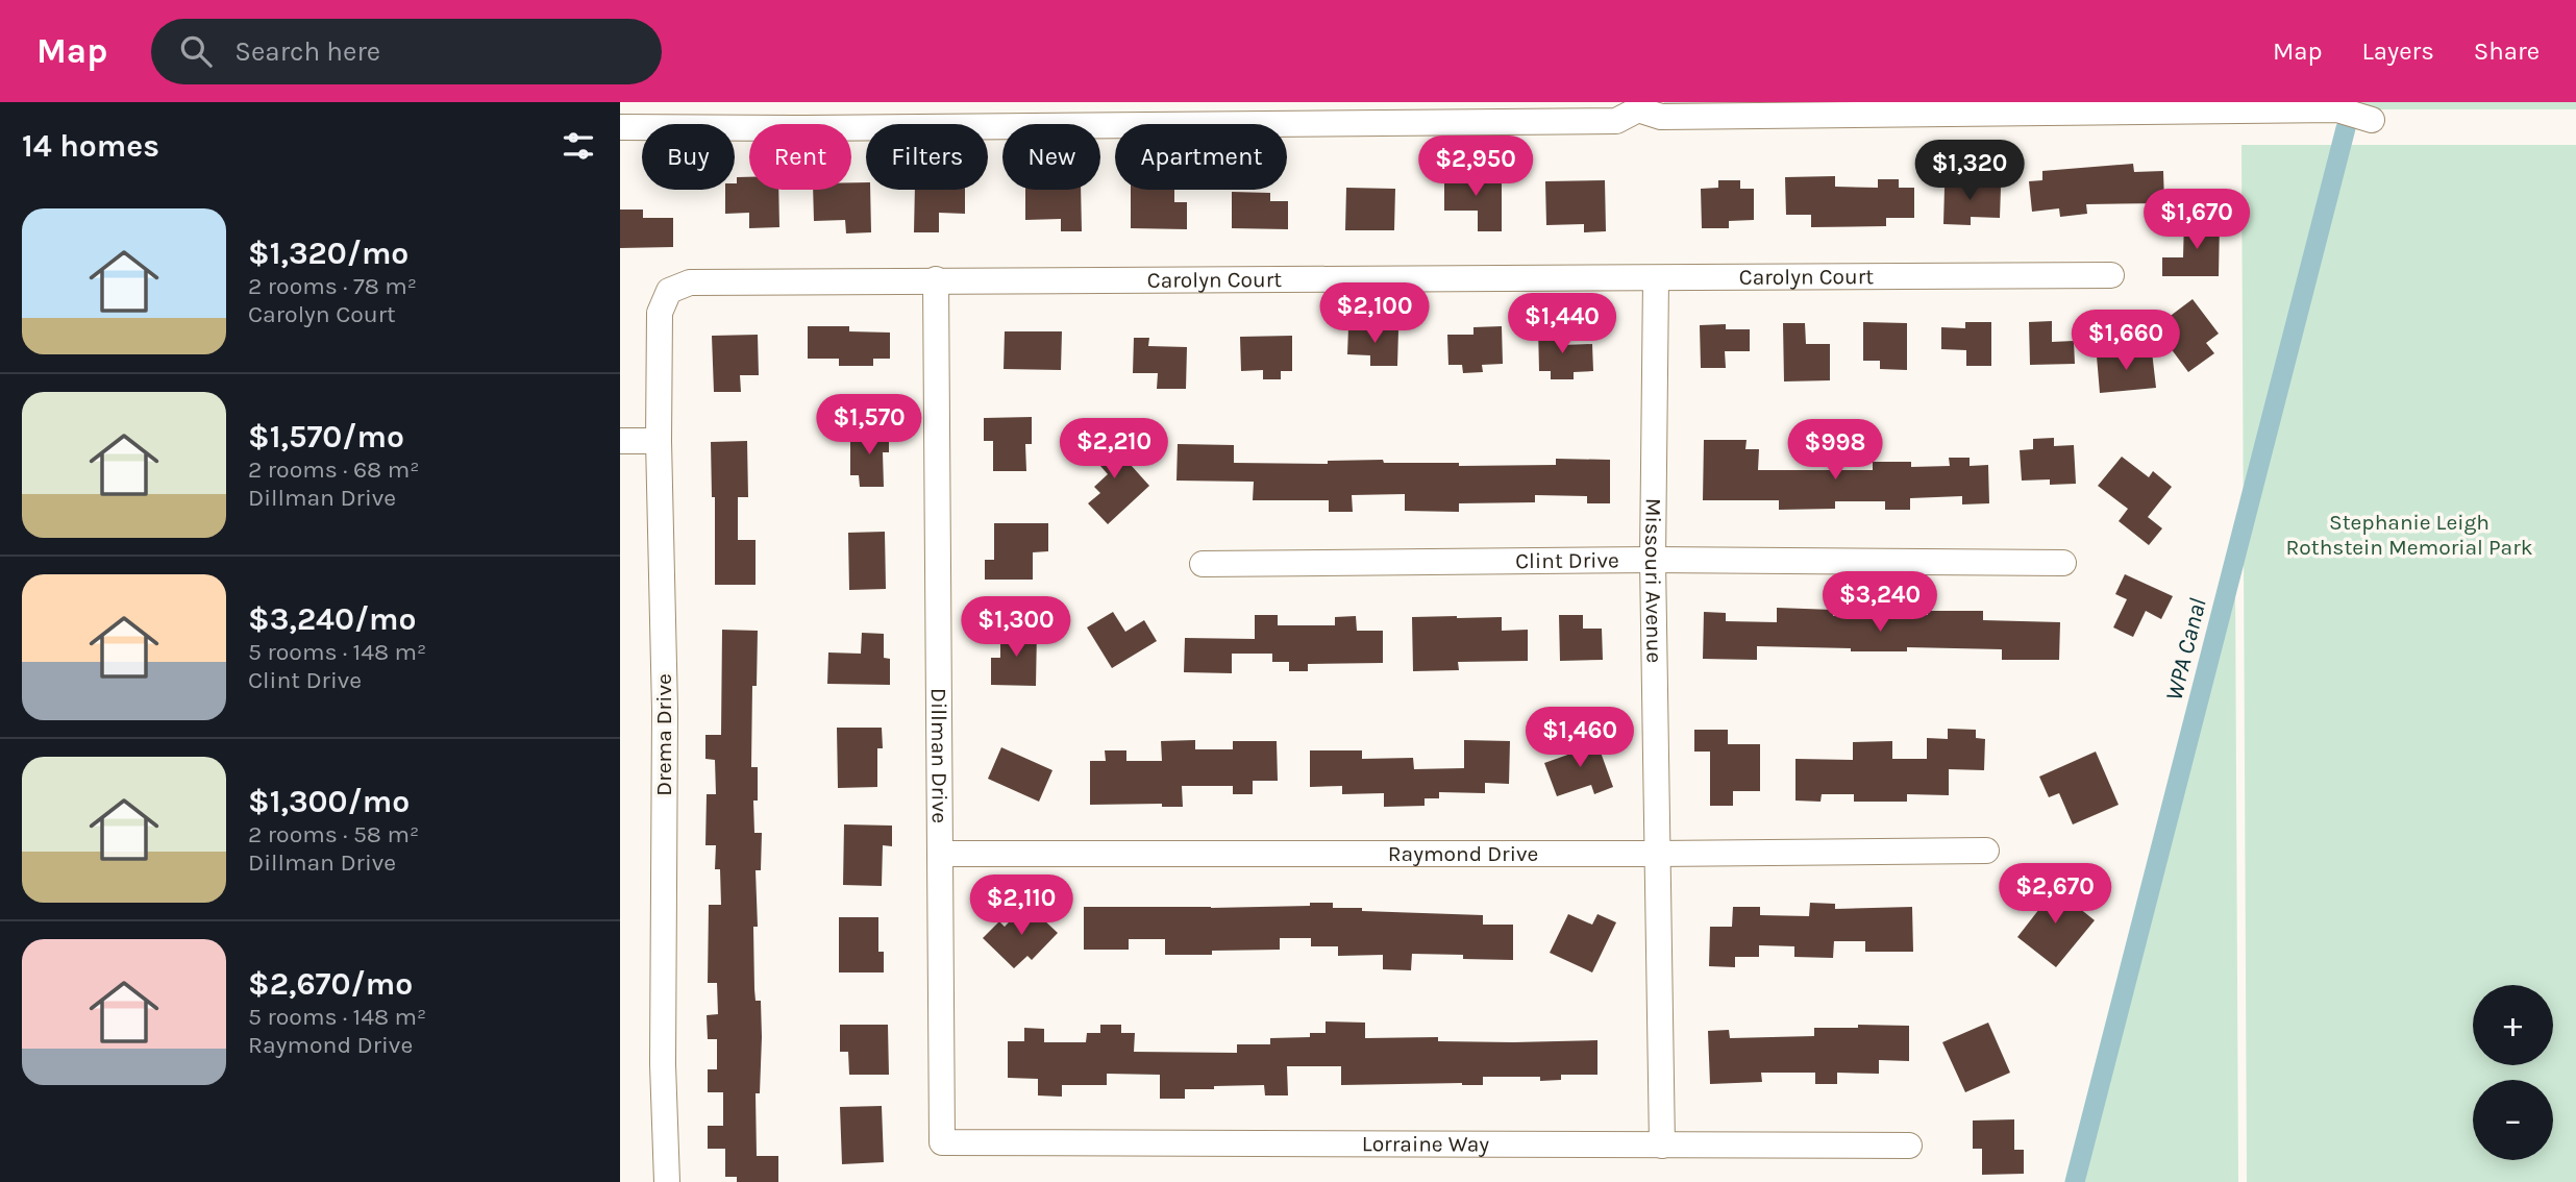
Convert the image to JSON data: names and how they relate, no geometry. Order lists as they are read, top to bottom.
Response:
{
  "streets": {
    "street": [
      "Carolyn Court",
      "Clint Drive",
      "Missouri Avenue",
      "Drema Drive",
      "Dillman Drive",
      "Raymond Drive",
      "Lorraine Way"
    ]
  },
  "crossings": [
    ["Carolyn Court", "Missouri Avenue"],
    ["Carolyn Court", "Drema Drive"],
    ["Carolyn Court", "Dillman Drive"],
    ["Clint Drive", "Missouri Avenue"],
    ["Missouri Avenue", "Raymond Drive"],
    ["Missouri Avenue", "Lorraine Way"],
    ["Dillman Drive", "Raymond Drive"],
    ["Dillman Drive", "Lorraine Way"]
  ],
  "water": ["WPA Canal"],
  "parks": ["Stephanie Leigh Rothstein Memorial Park"],
  "page": {
    "header": "Map",
    "search": "Search here",
    "nav": ["Map", "Layers", "Share"],
    "heading": "14 homes",
    "chip": [
      "Buy",
      "Rent",
      "Filters",
      "New",
      "Apartment"
    ],
    "price": [
      "$2,950",
      "$1,320",
      "$1,670",
      "$2,100",
      "$1,440",
      "$1,660",
      "$1,570",
      "$2,210",
      "$998",
      "$3,240",
      "$1,300",
      "$1,460",
      "$2,670",
      "$2,110"
    ],
    "list": [
      {
        "name": "$1,320/mo",
        "note": "2 rooms · 78 m² · Carolyn Court"
      },
      {
        "name": "$1,570/mo",
        "note": "2 rooms · 68 m² · Dillman Drive"
      },
      {
        "name": "$3,240/mo",
        "note": "5 rooms · 148 m² · Clint Drive"
      },
      {
        "name": "$1,300/mo",
        "note": "2 rooms · 58 m² · Dillman Drive"
      },
      {
        "name": "$2,670/mo",
        "note": "5 rooms · 148 m² · Raymond Drive"
      }
    ],
    "map_buttons": ["+", "−"]
  }
}
